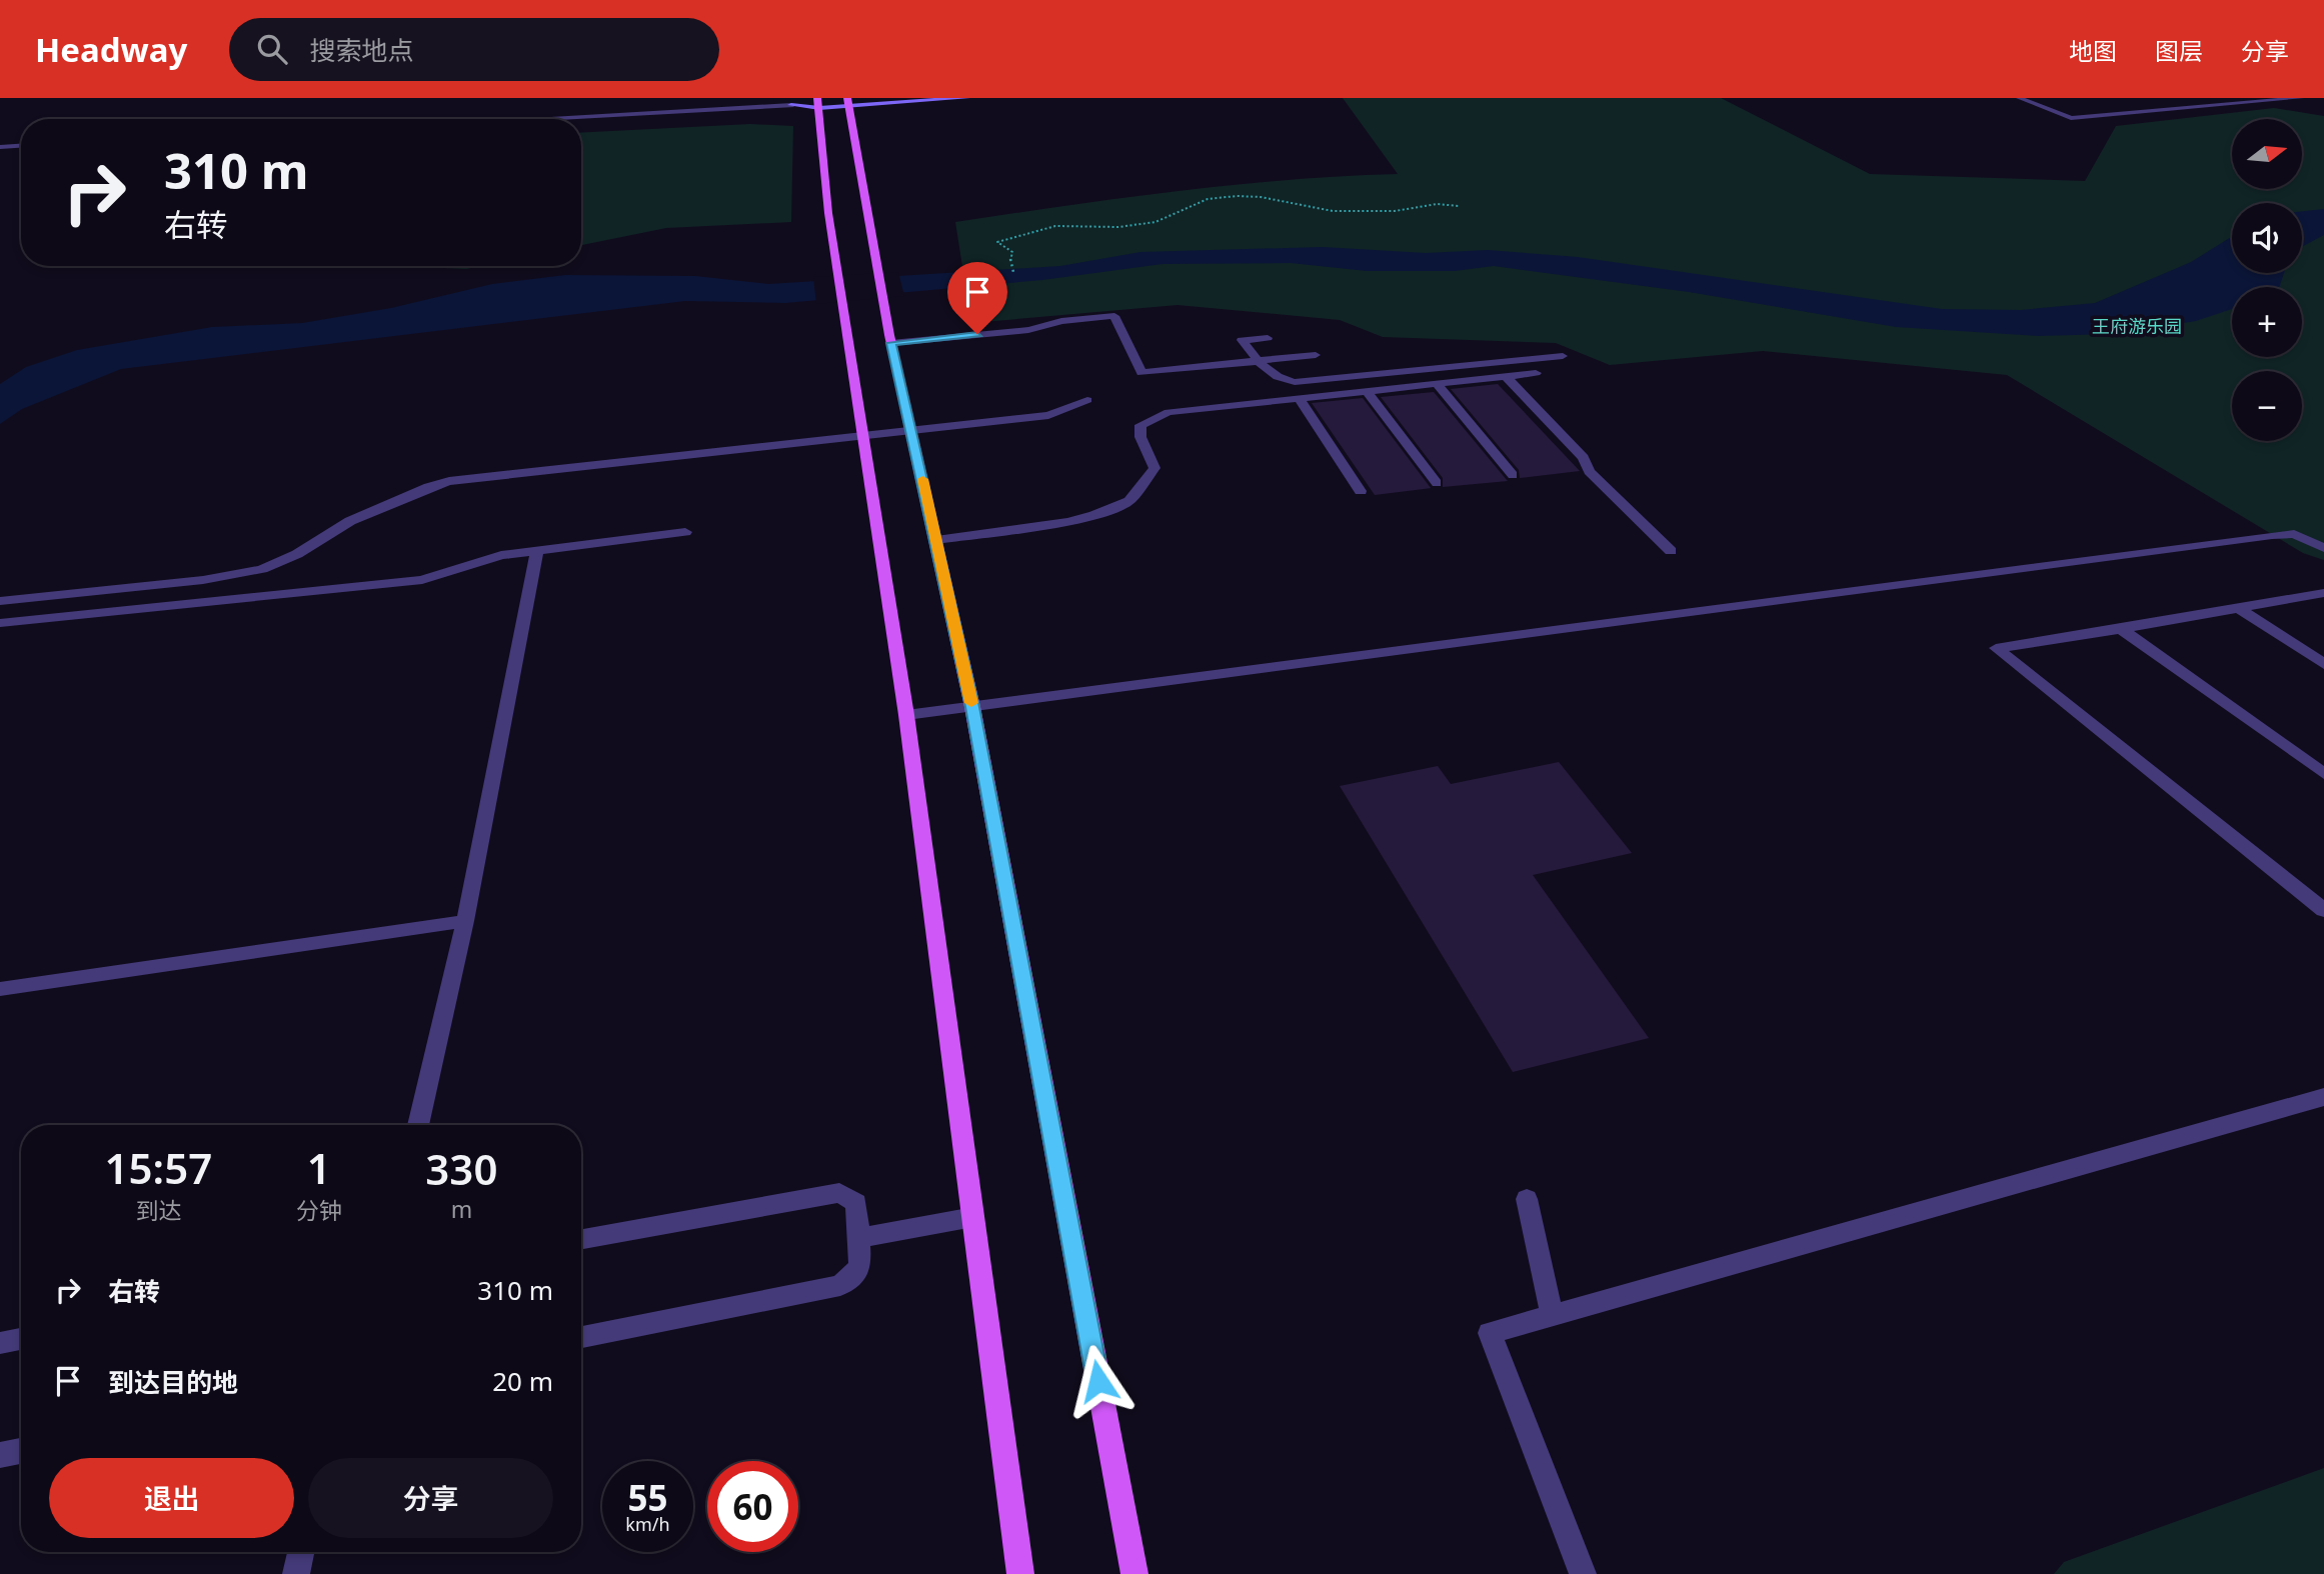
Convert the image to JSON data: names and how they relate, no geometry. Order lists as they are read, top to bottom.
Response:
{
  "parks": ["王府游乐园"],
  "north": "right",
  "page": {
    "header": "Headway",
    "search": "搜索地点",
    "nav": ["地图", "图层", "分享"],
    "map_buttons": ["+", "−"],
    "turn": ["310 m", "右转"],
    "eta": [
      "15:57",
      "到达",
      "1",
      "分钟",
      "330",
      "m"
    ],
    "list": [
      {
        "name": "右转",
        "value": "310 m"
      },
      {
        "name": "到达目的地",
        "value": "20 m"
      }
    ],
    "buttons": ["退出", "分享"],
    "speed": "55 km/h",
    "limit": "60"
  }
}
